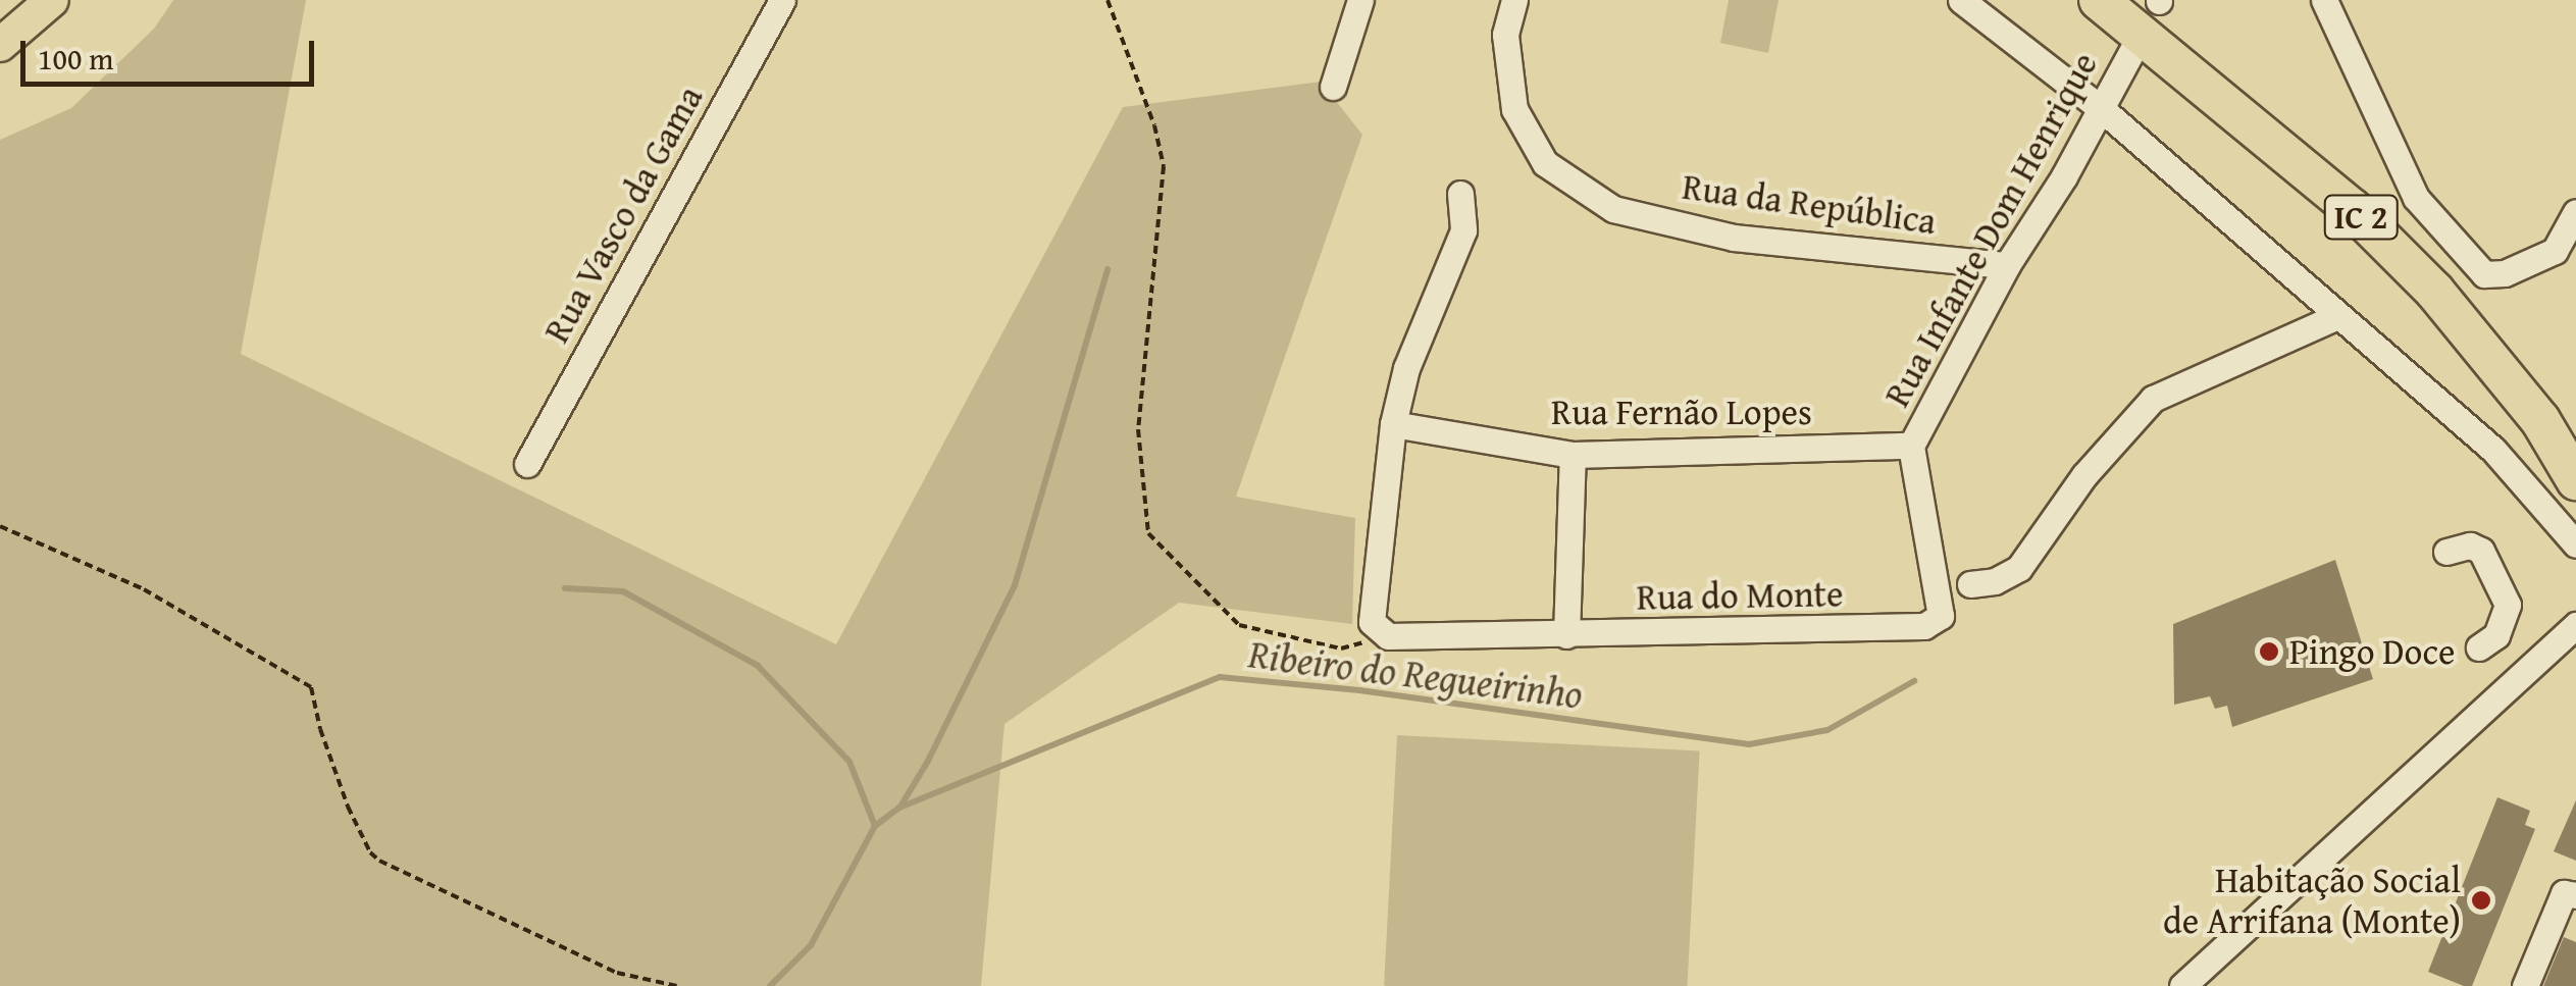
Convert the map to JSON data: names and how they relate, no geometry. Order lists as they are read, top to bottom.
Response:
{
  "streets": {
    "highway": ["IC 2"],
    "street": [
      "Rua da República",
      "Rua Vasco da Gama",
      "Rua Infante Dom Henrique",
      "Rua Fernão Lopes",
      "Rua do Monte"
    ]
  },
  "crossings": [
    ["Rua da República", "Rua Infante Dom Henrique"],
    ["Rua Infante Dom Henrique", "Rua Fernão Lopes"],
    ["Rua Infante Dom Henrique", "Rua do Monte"],
    ["Rua Fernão Lopes", "Rua do Monte"]
  ],
  "water": ["Ribeiro do Regueirinho"],
  "places": ["Pingo Doce", "Habitação Social de Arrifana (Monte)"],
  "scale_bar": "100 m"
}
